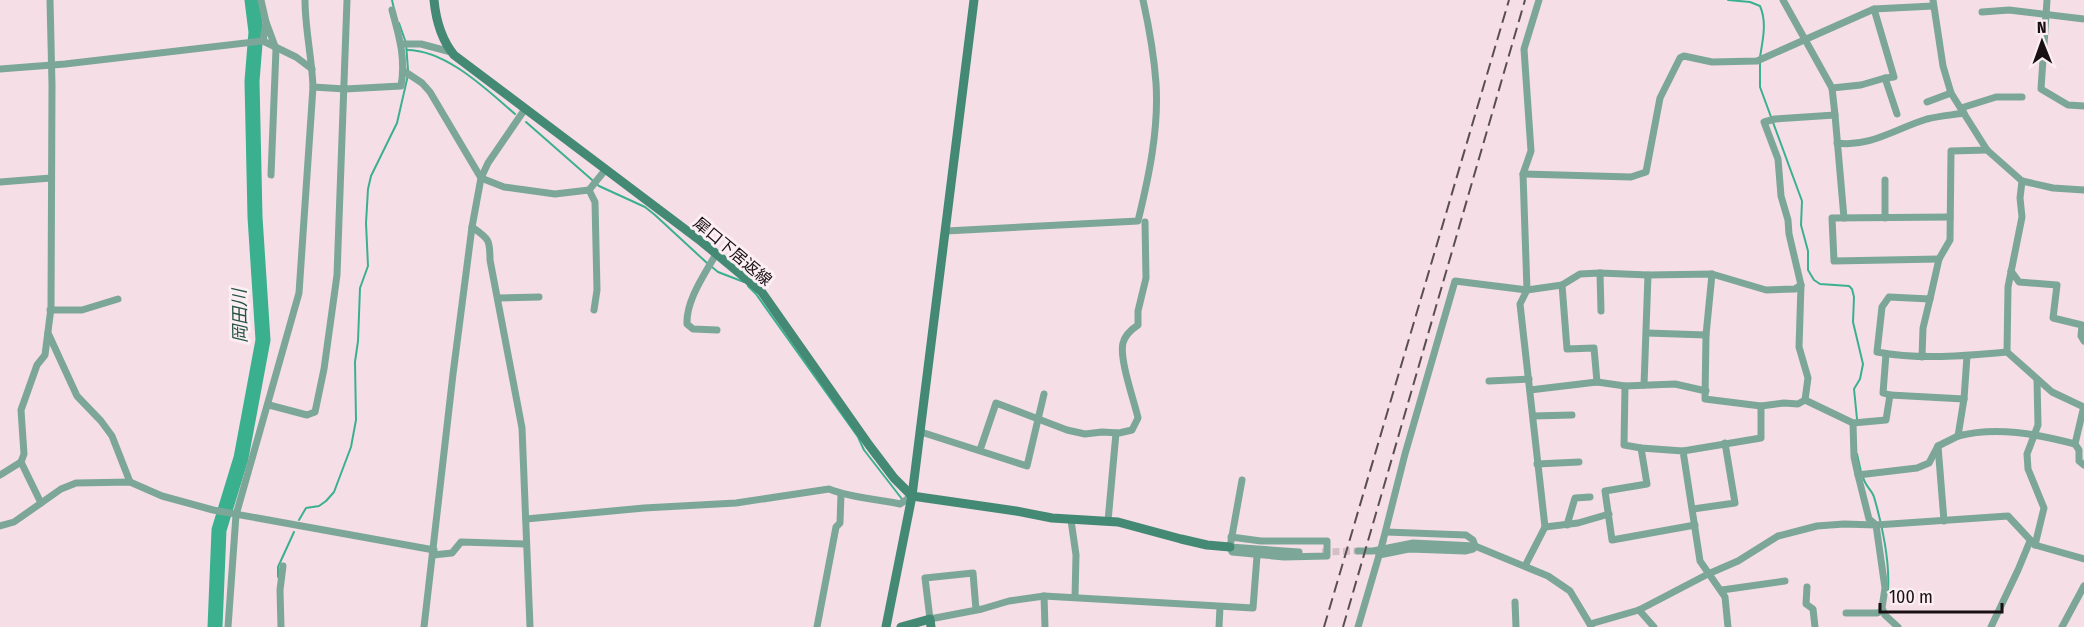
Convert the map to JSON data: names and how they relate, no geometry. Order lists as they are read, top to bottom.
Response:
{
  "streets": {
    "street": ["犀口下居返線"]
  },
  "water": ["岡田川"],
  "scale_bar": "100 m",
  "north": "top"
}
